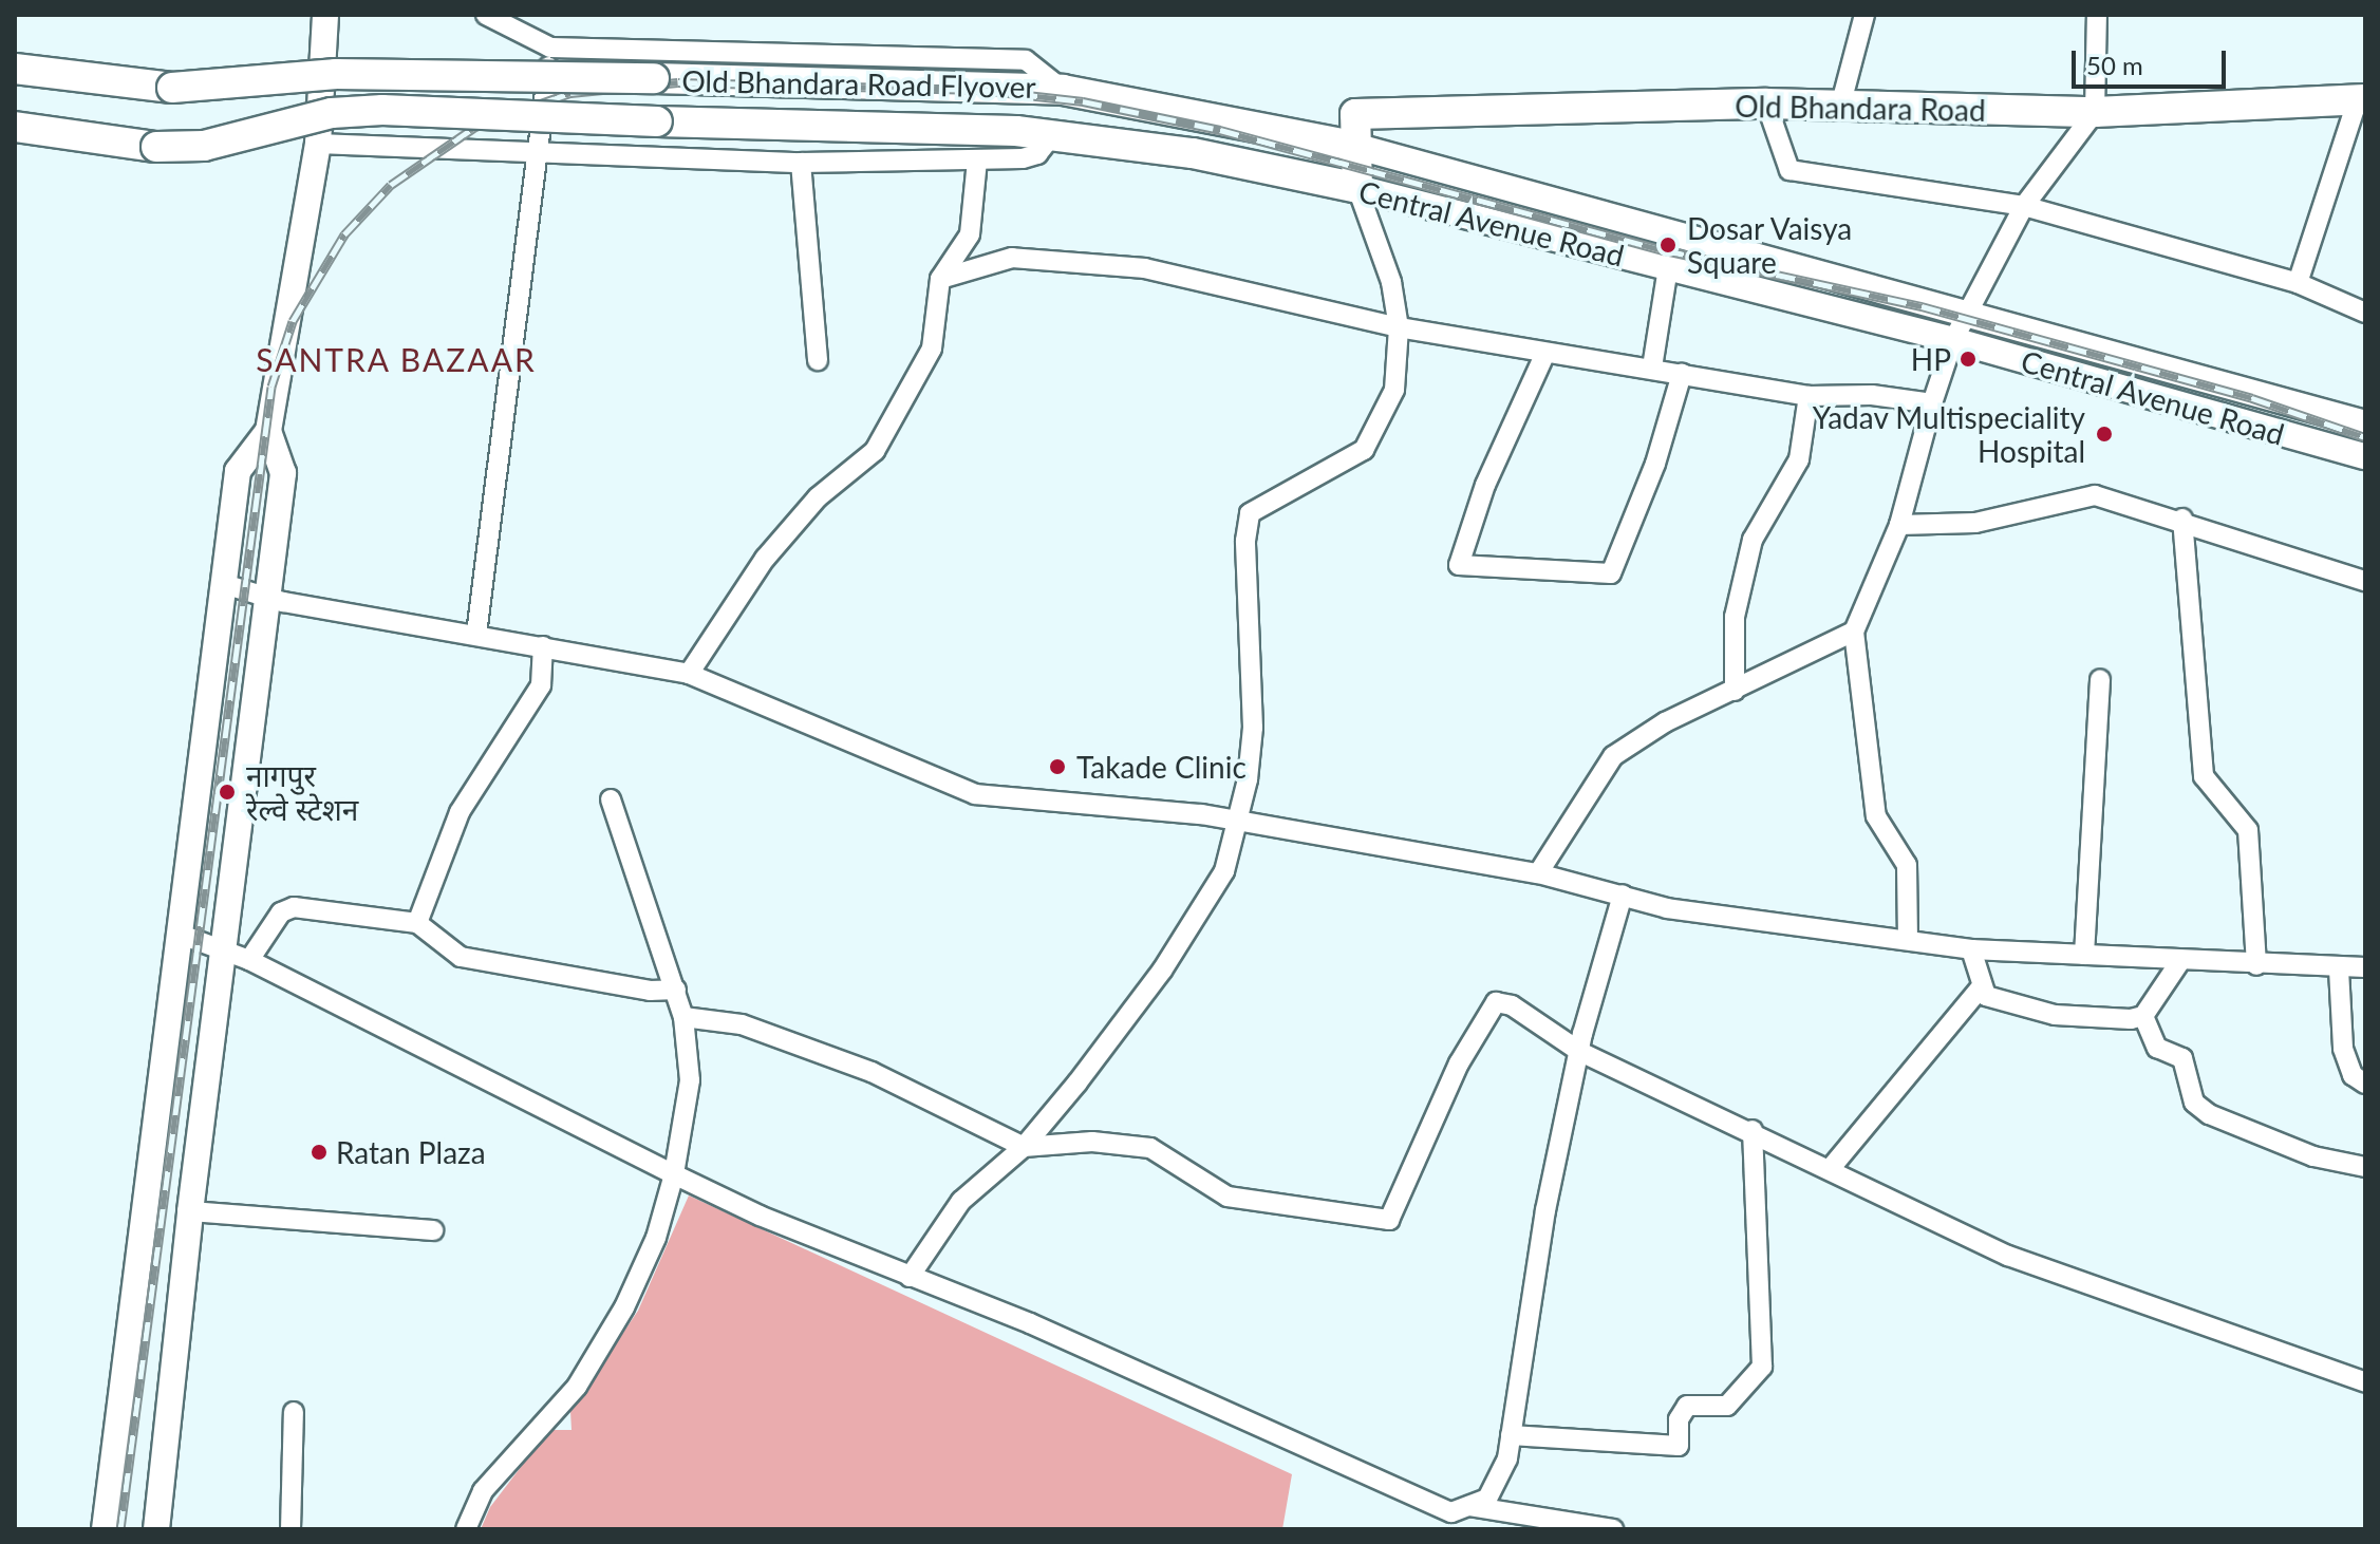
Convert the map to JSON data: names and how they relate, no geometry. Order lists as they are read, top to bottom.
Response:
{
  "streets": {
    "highway": ["Old Bhandara Road Flyover", "Old Bhandara Road", "Central Avenue Road"]
  },
  "crossings": [
    ["Old Bhandara Road Flyover", "Old Bhandara Road"],
    ["Old Bhandara Road Flyover", "Central Avenue Road"],
    ["Old Bhandara Road", "Central Avenue Road"]
  ],
  "districts": ["SANTRA BAZAAR"],
  "places": [
    "Dosar Vaisya Square",
    "HP",
    "Yadav Multispeciality Hospital",
    "Takade Clinic",
    "नागपुर रेल्वे स्टेशन",
    "Ratan Plaza"
  ],
  "scale_bar": "50 m"
}
